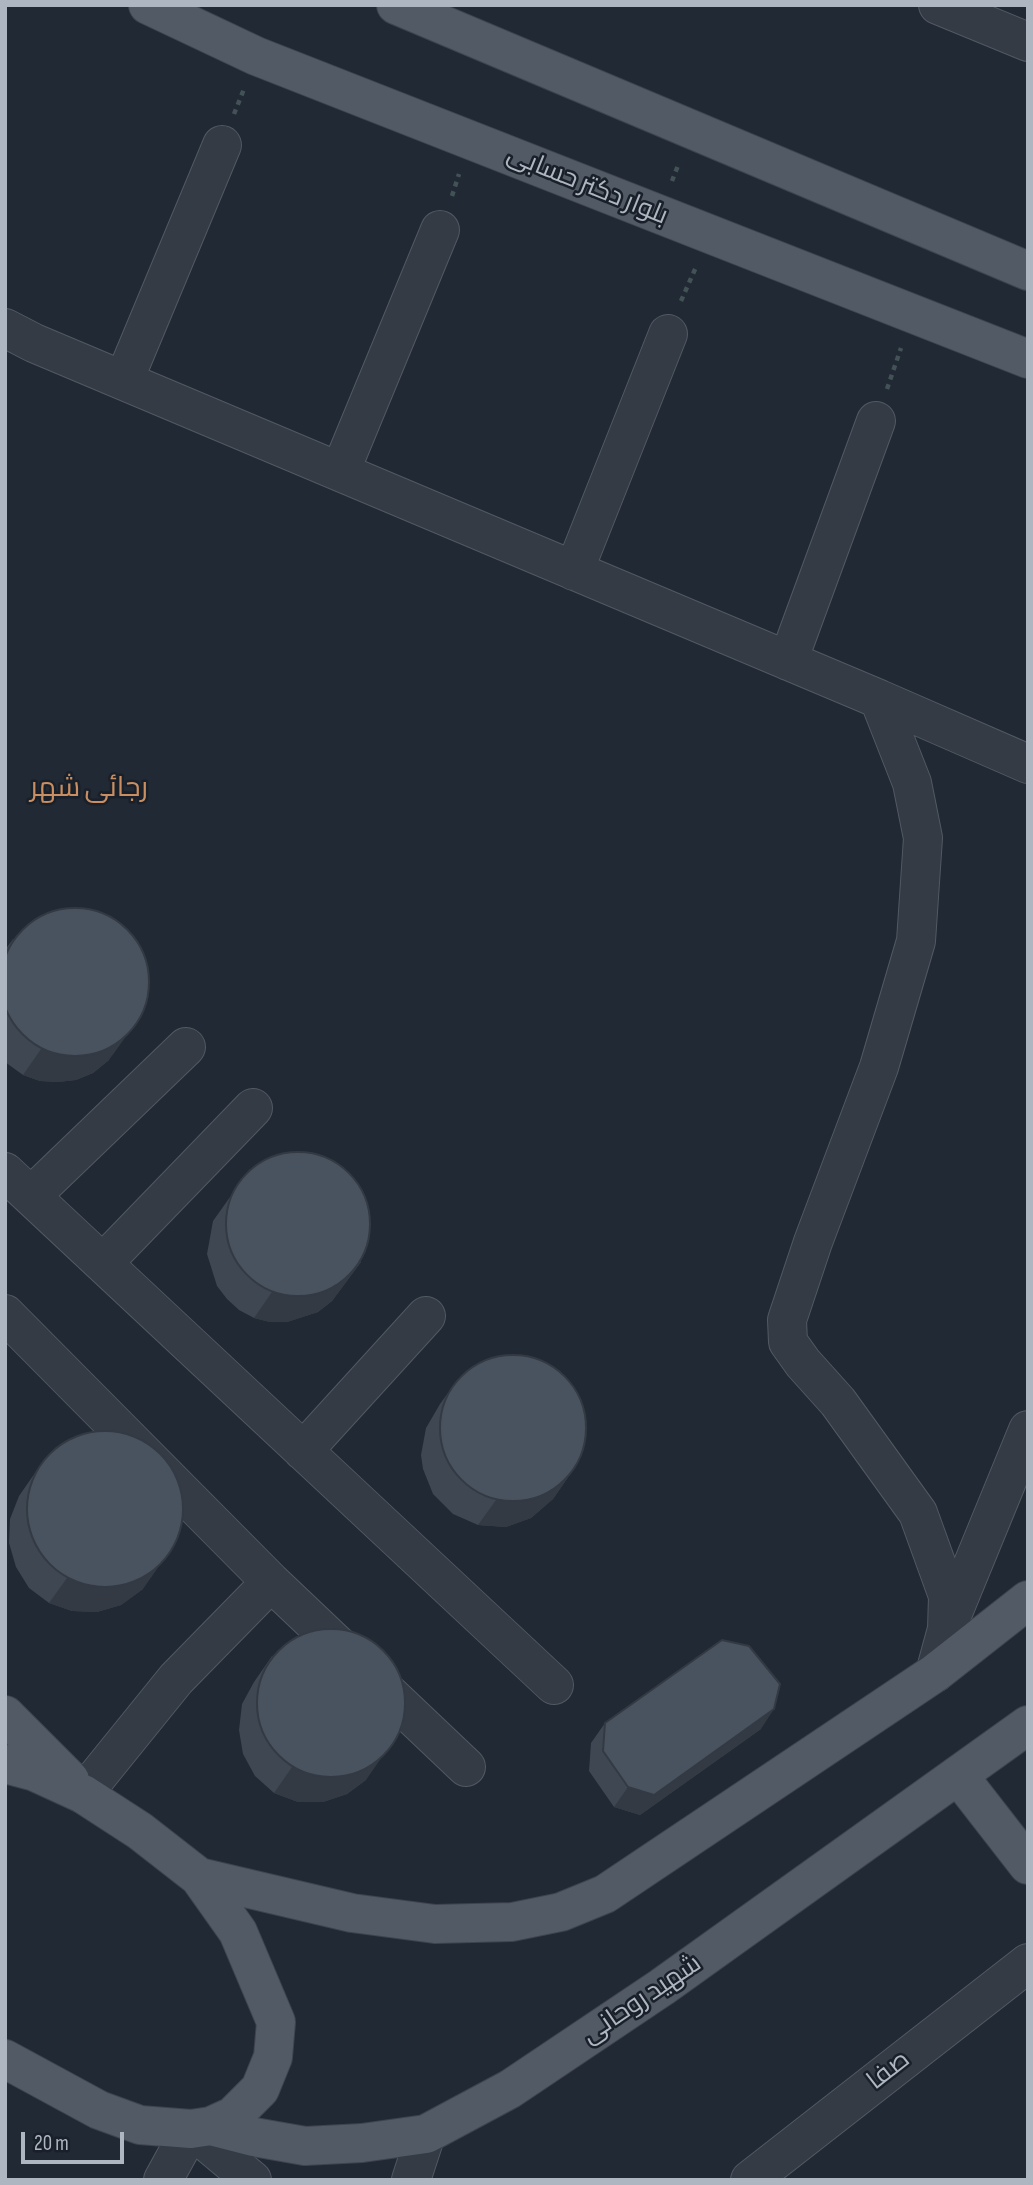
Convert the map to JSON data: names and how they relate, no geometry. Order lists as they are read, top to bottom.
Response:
{
  "streets": {
    "main road": ["بلوار دکتر حسابی", "شهید روحانی"],
    "street": ["صفا"]
  },
  "districts": ["رجائی شهر"],
  "scale_bar": "20 m"
}
